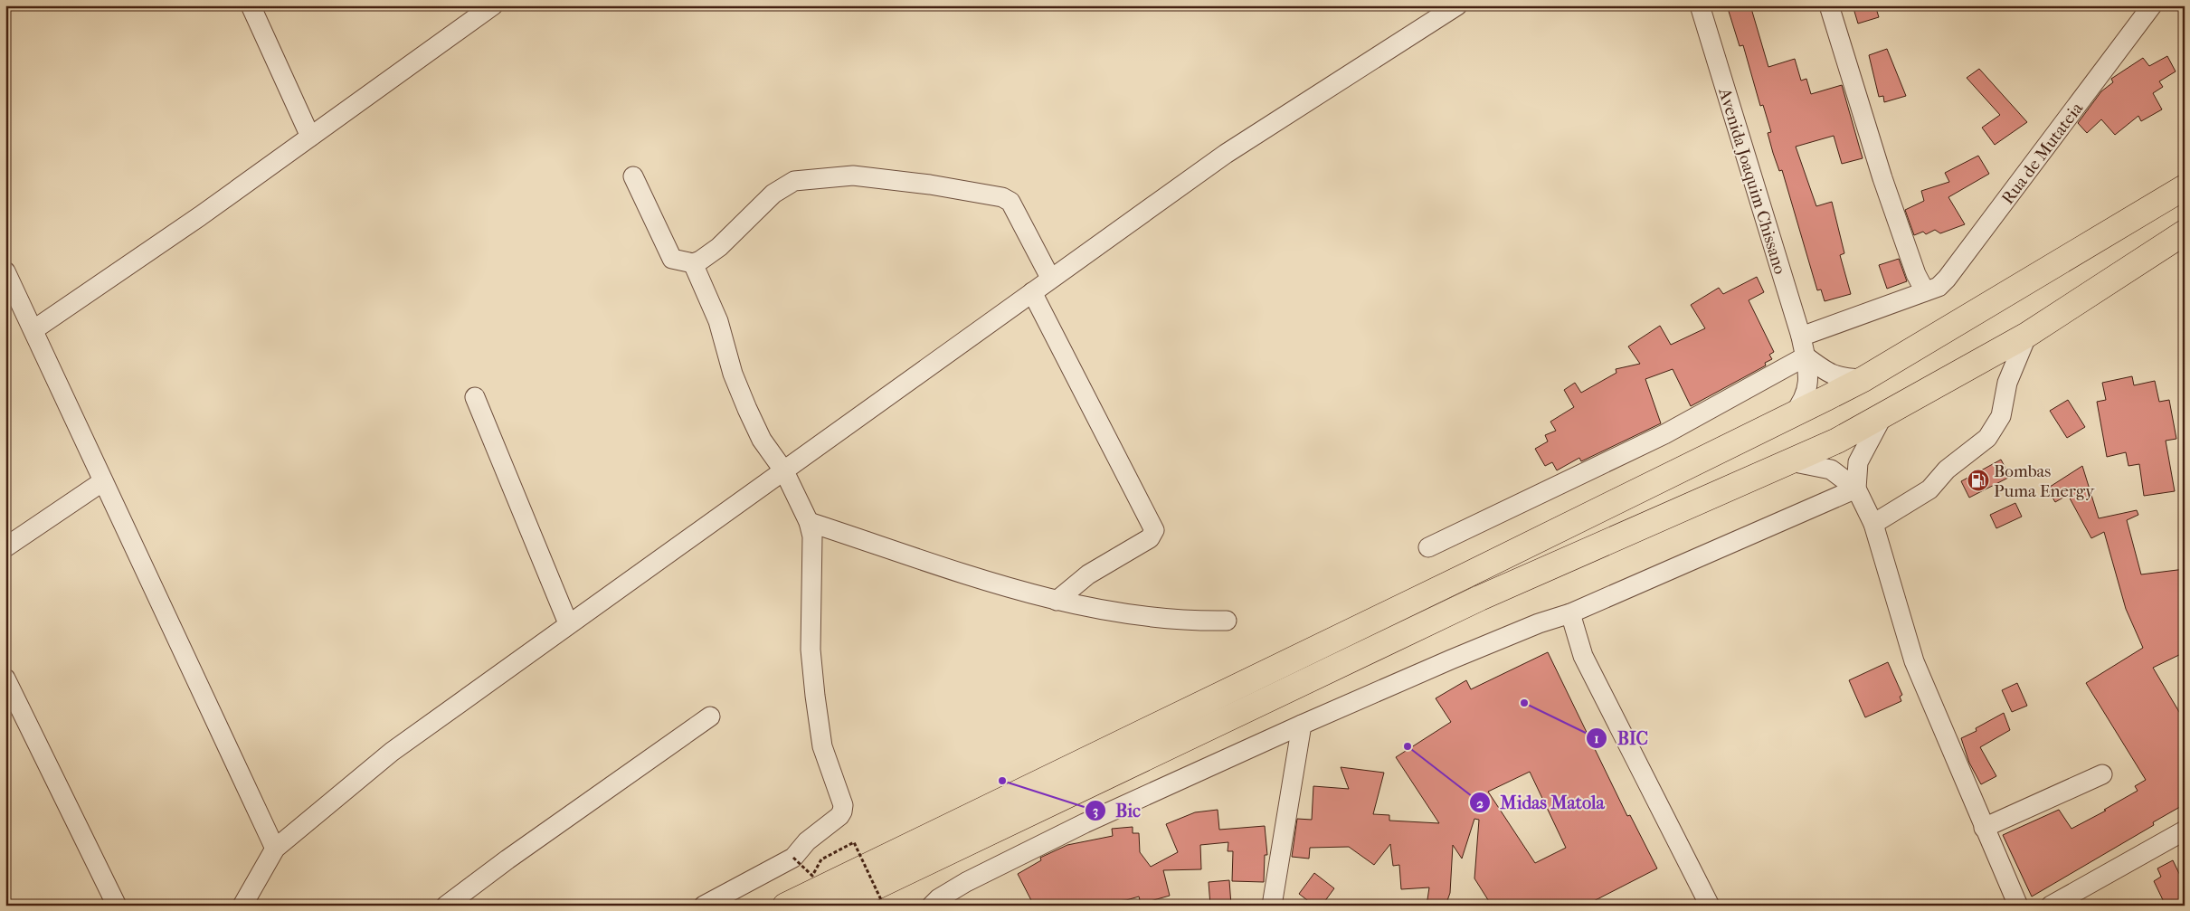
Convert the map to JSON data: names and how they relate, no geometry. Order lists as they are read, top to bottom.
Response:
{
  "streets": {
    "street": ["Rua de Mutateia", "Avenida Joaquim Chissano"]
  },
  "crossings": [
    ["Rua de Mutateia", "Avenida Joaquim Chissano"]
  ],
  "places": {
    "fuel station": ["Bombas Puma Energy"],
    "other": ["BIC", "Midas Matola", "Bic"]
  }
}
